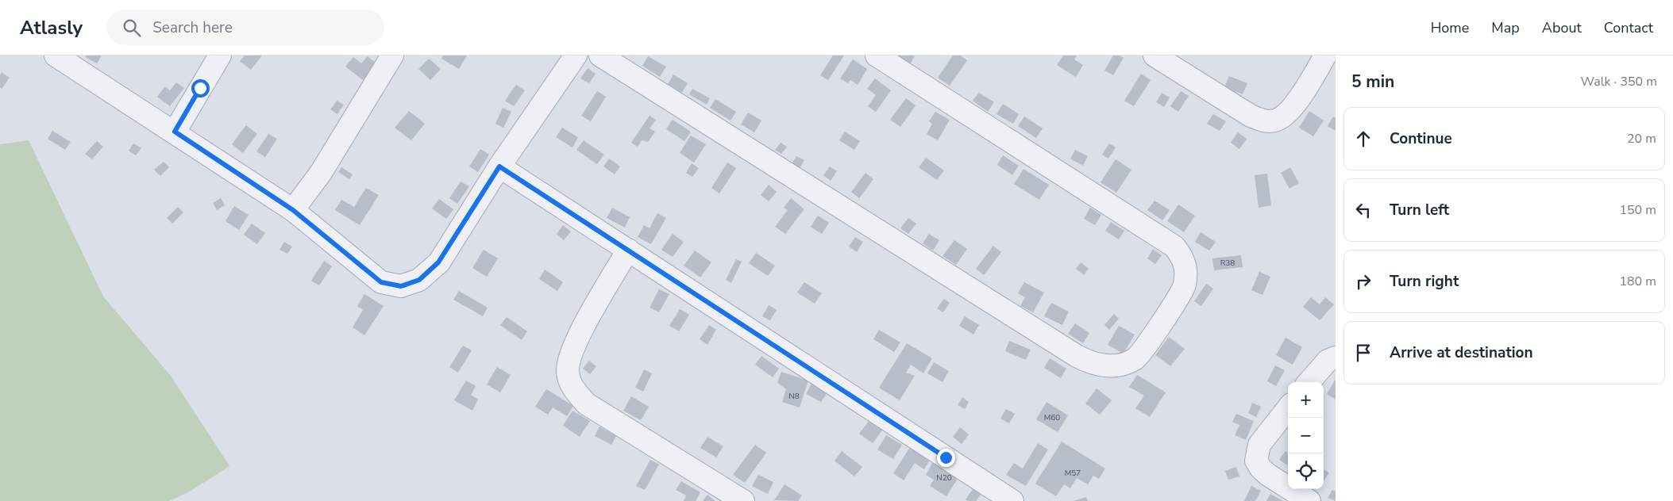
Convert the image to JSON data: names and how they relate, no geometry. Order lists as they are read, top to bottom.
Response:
{
  "house_numbers": [
    "R38",
    "N8",
    "M60",
    "M57",
    "N20"
  ],
  "page": {
    "header": "Atlasly",
    "search": "Search here",
    "nav": [
      "Home",
      "Map",
      "About",
      "Contact"
    ],
    "heading": ["5 min", "Walk · 350 m"],
    "list": [
      ["Continue", "20 m"],
      ["Turn left", "150 m"],
      ["Turn right", "180 m"],
      "Arrive at destination"
    ],
    "map_buttons": ["+", "−"]
  }
}
